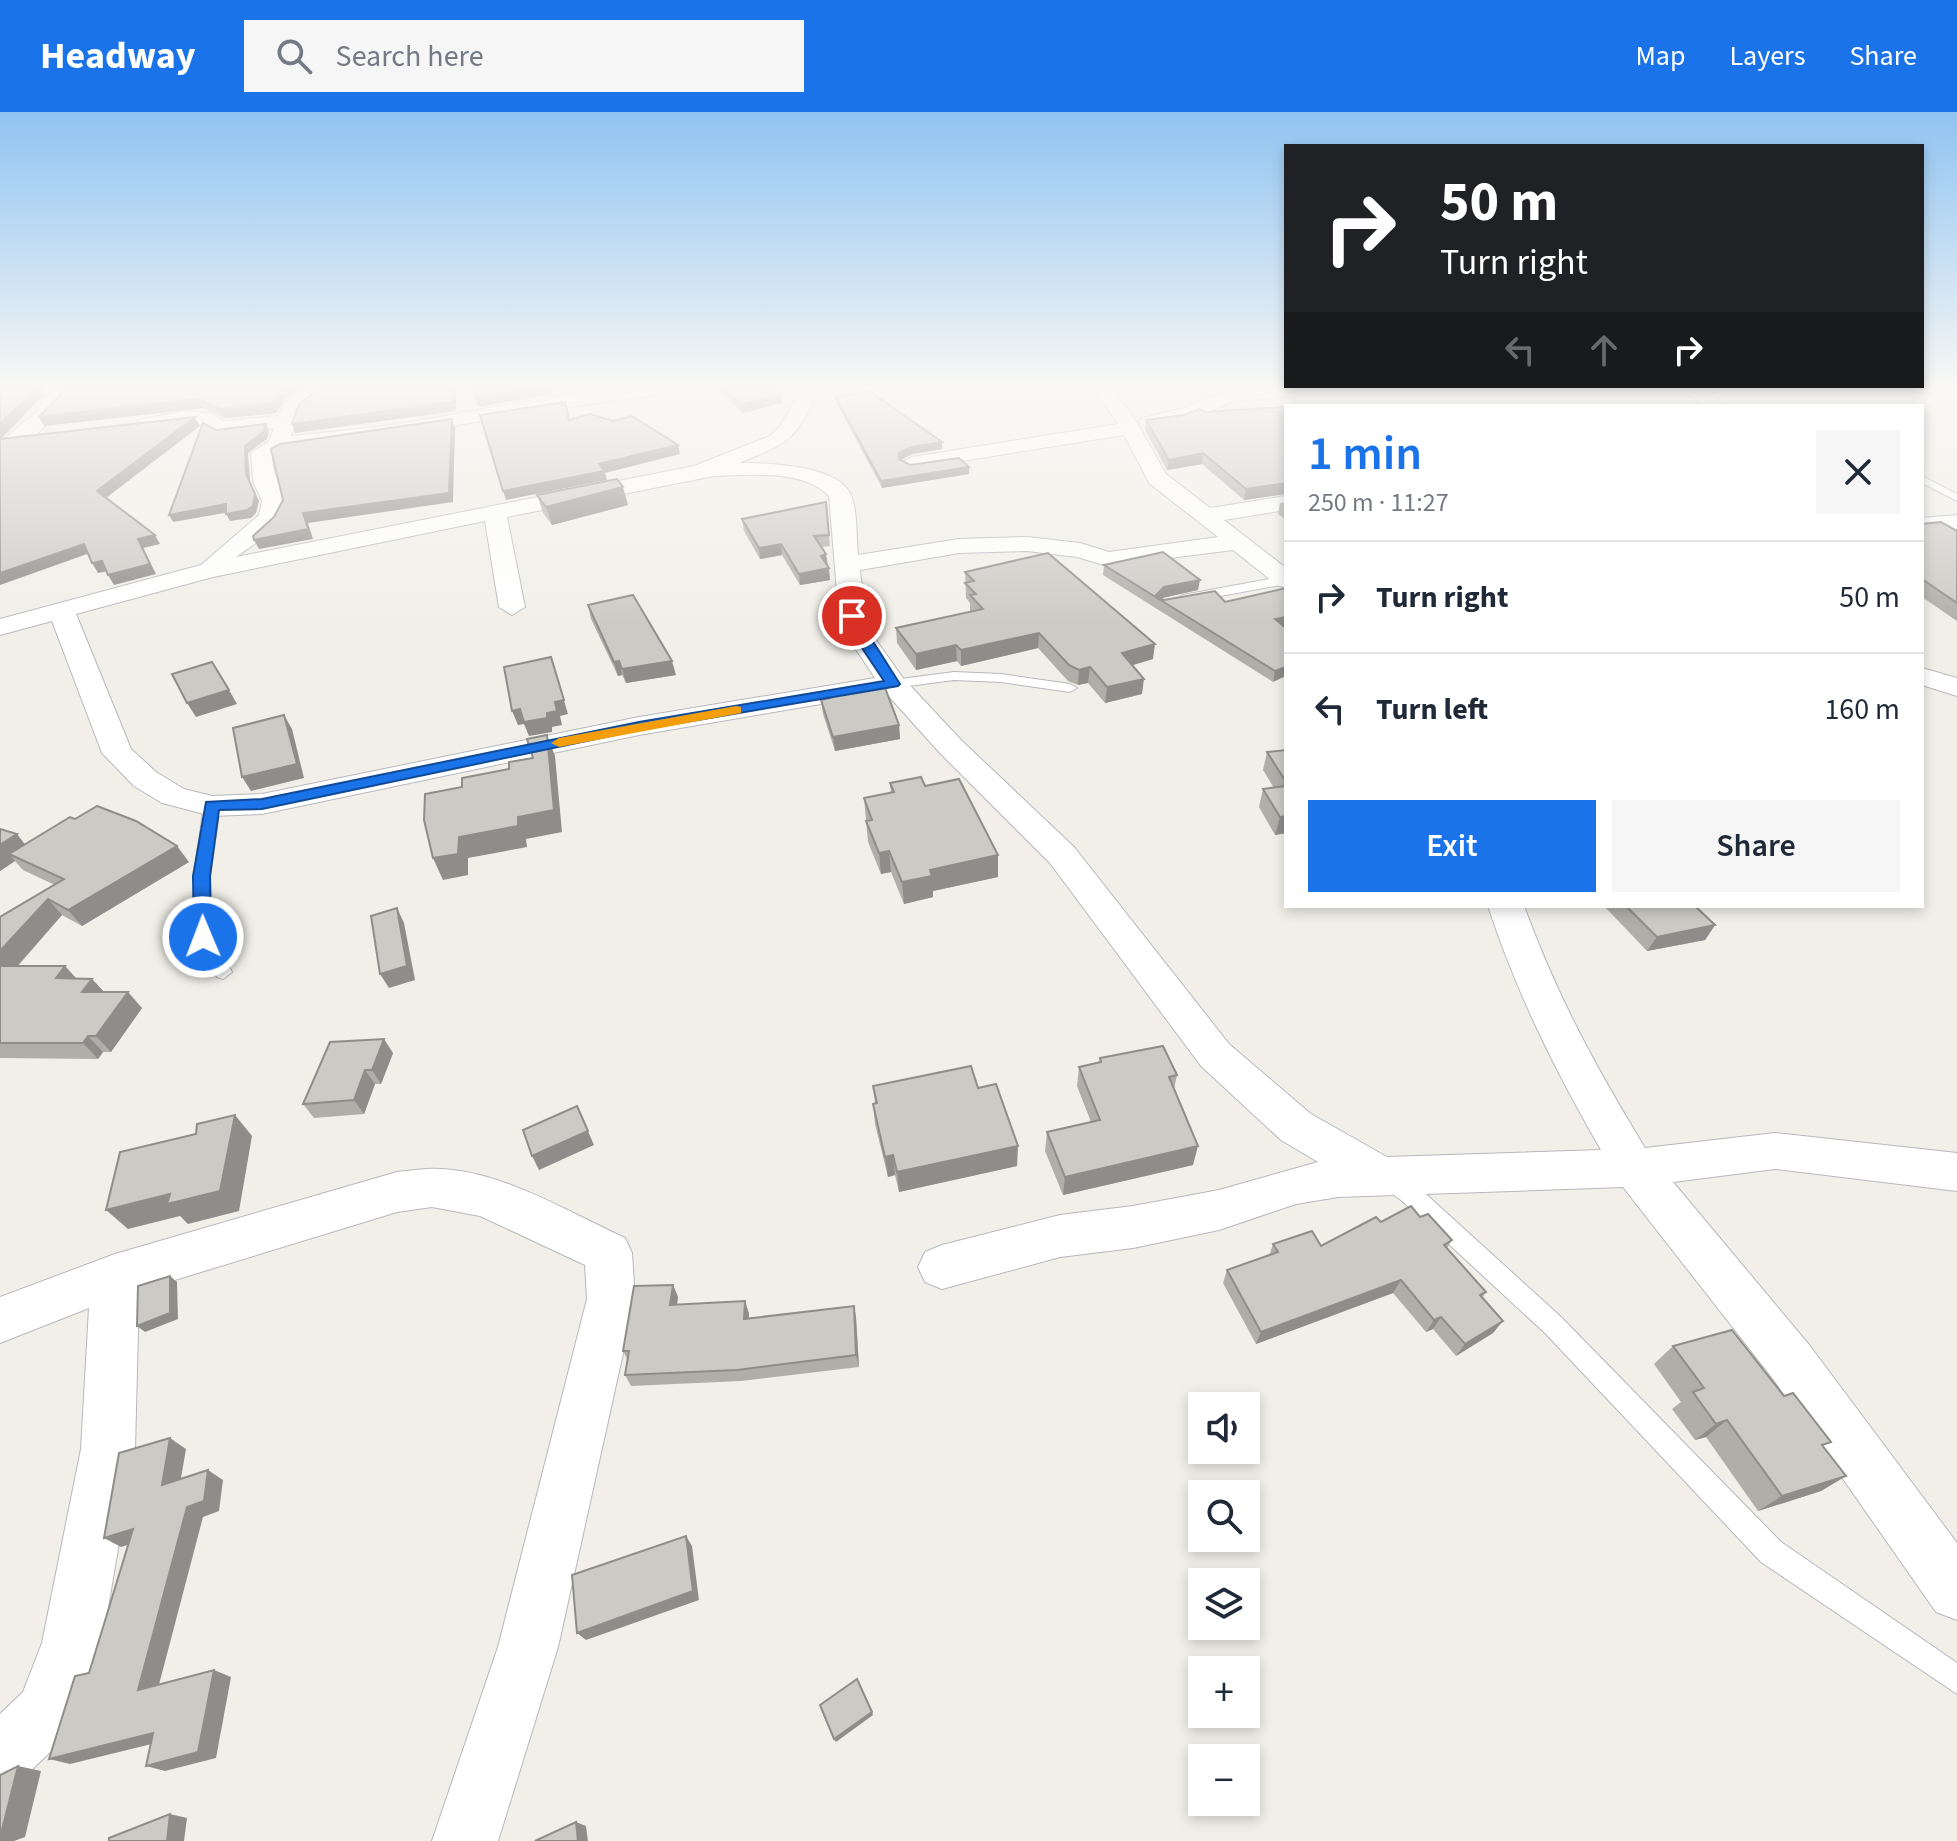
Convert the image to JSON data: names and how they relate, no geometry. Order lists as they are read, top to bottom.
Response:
{
  "page": {
    "header": "Headway",
    "search": "Search here",
    "nav": ["Map", "Layers", "Share"],
    "turn": ["50 m", "Turn right"],
    "heading": ["1 min", "250 m · 11:27"],
    "list": [
      {
        "name": "Turn right",
        "value": "50 m"
      },
      {
        "name": "Turn left",
        "value": "160 m"
      }
    ],
    "buttons": ["Exit", "Share"],
    "map_buttons": ["+", "−"]
  }
}
